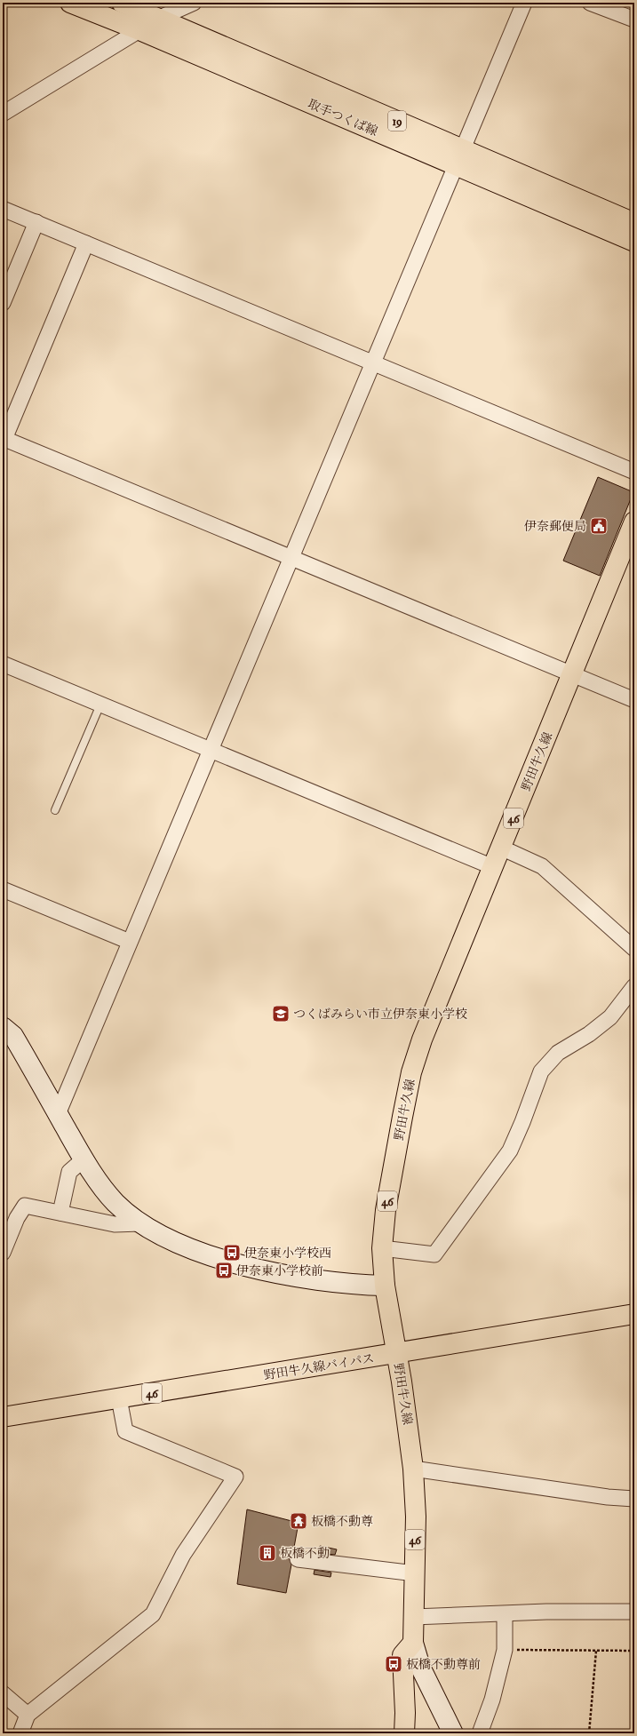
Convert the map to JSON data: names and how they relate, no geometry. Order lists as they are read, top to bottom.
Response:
{
  "streets": {
    "main road": [
      "取手つくば線",
      "19",
      "野田牛久線",
      "46",
      "野田牛久線バイパス"
    ]
  },
  "crossings": [
    ["野田牛久線", "野田牛久線バイパス"]
  ],
  "places": {
    "public building": ["伊奈郵便局"],
    "school or university": ["つくばみらい市立伊奈東小学校"],
    "bus stop": ["伊奈東小学校西", "伊奈東小学校前", "板橋不動尊前"],
    "temple": ["板橋不動尊"],
    "building": ["板橋不動"]
  }
}
